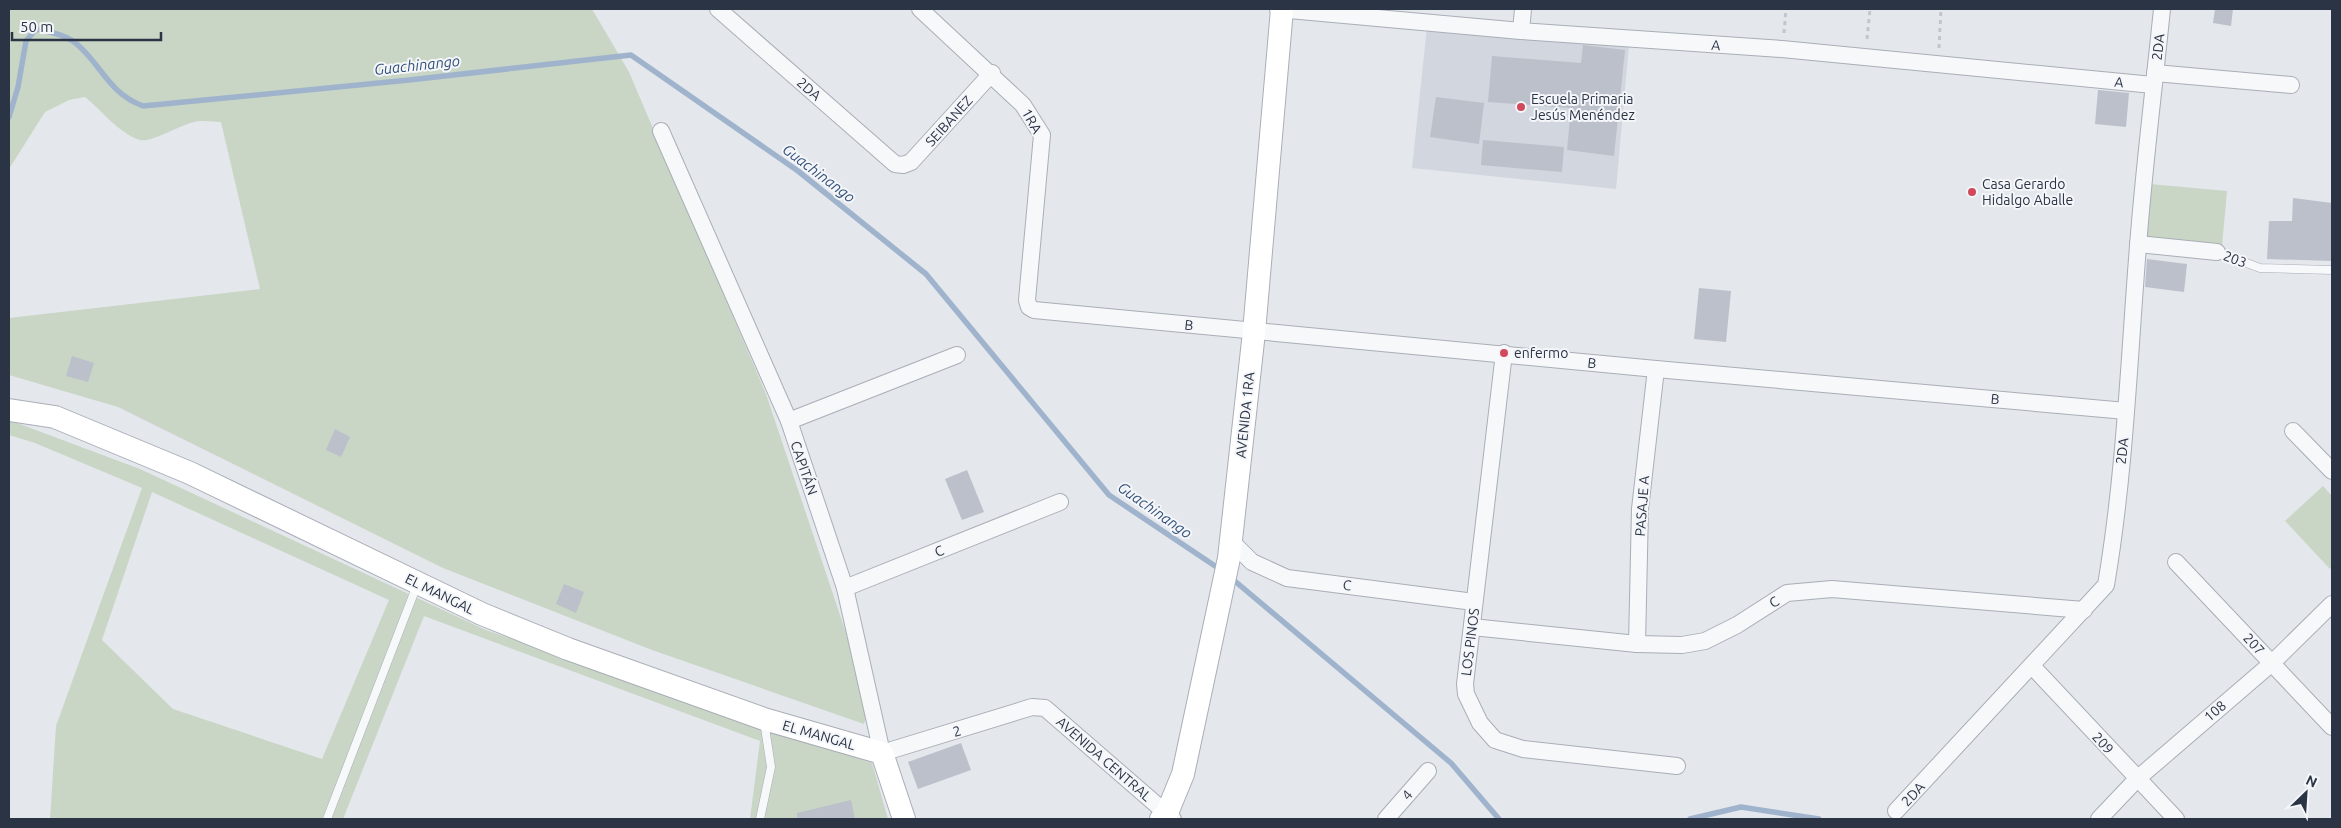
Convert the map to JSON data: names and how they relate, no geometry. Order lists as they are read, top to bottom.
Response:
{
  "streets": {
    "street": [
      "A",
      "2DA",
      "SEIBANEZ",
      "1RA",
      "203",
      "B",
      "AVENIDA 1RA",
      "CAPITÁN",
      "PASAJE A",
      "C",
      "EL MANGAL",
      "LOS PINOS",
      "207",
      "108",
      "2",
      "209",
      "AVENIDA CENTRAL",
      "4"
    ]
  },
  "crossings": [
    ["A", "2DA"],
    ["A", "AVENIDA 1RA"],
    ["2DA", "SEIBANEZ"],
    ["2DA", "203"],
    ["2DA", "B"],
    ["2DA", "C"],
    ["2DA", "209"],
    ["SEIBANEZ", "1RA"],
    ["1RA", "B"],
    ["B", "AVENIDA 1RA"],
    ["B", "PASAJE A"],
    ["B", "LOS PINOS"],
    ["AVENIDA 1RA", "C"],
    ["AVENIDA 1RA", "AVENIDA CENTRAL"],
    ["CAPITÁN", "C"],
    ["CAPITÁN", "EL MANGAL"],
    ["CAPITÁN", "2"],
    ["PASAJE A", "C"],
    ["C", "LOS PINOS"],
    ["EL MANGAL", "2"],
    ["207", "108"],
    ["108", "209"],
    ["2", "AVENIDA CENTRAL"]
  ],
  "water": ["Guachinango"],
  "places": ["Escuela Primaria Jesús Menéndez", "Casa Gerardo Hidalgo Aballe", "enfermo"],
  "scale_bar": "50 m",
  "north": "top right"
}
